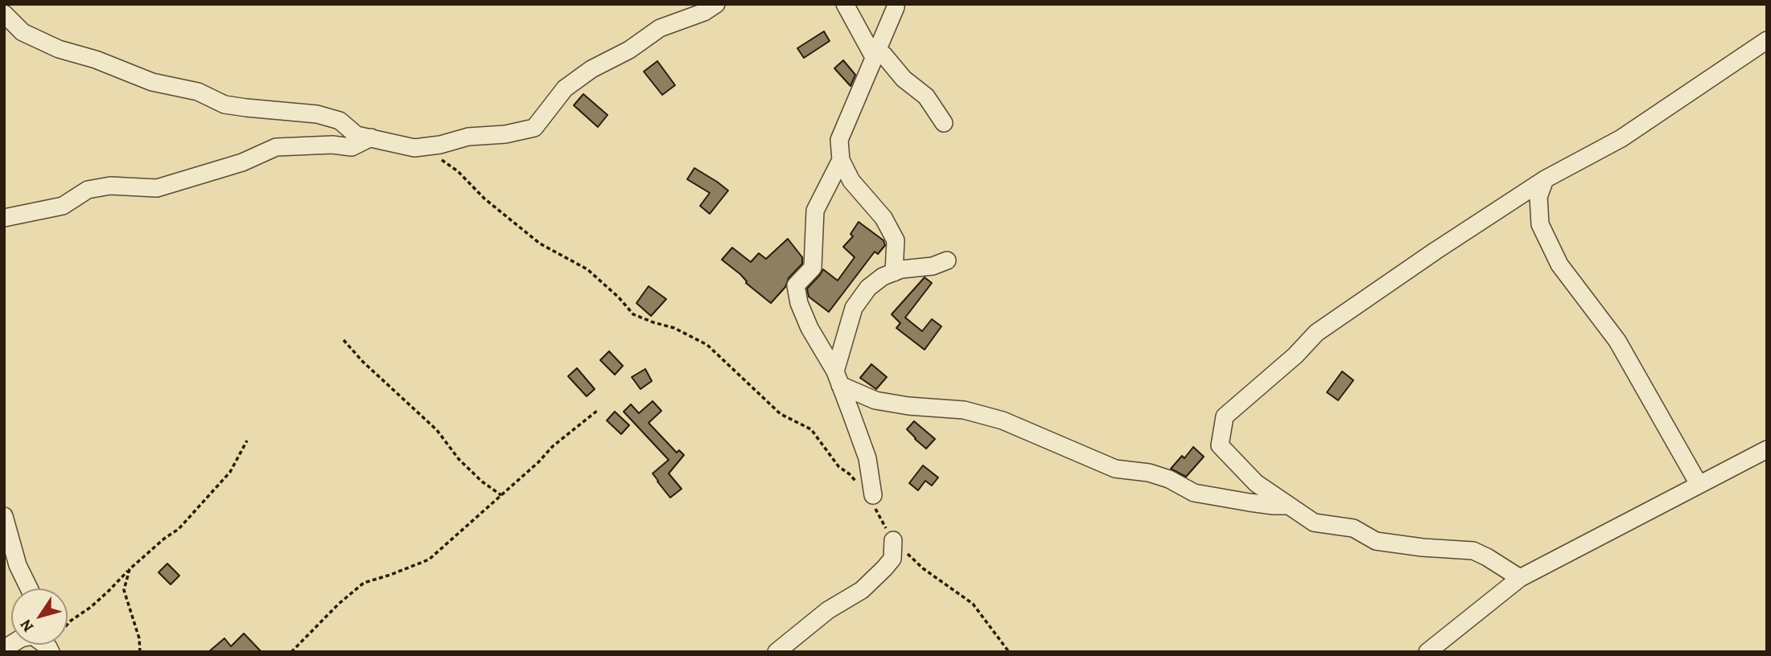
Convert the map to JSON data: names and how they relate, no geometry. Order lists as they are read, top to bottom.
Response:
{
  "north": "bottom left"
}
